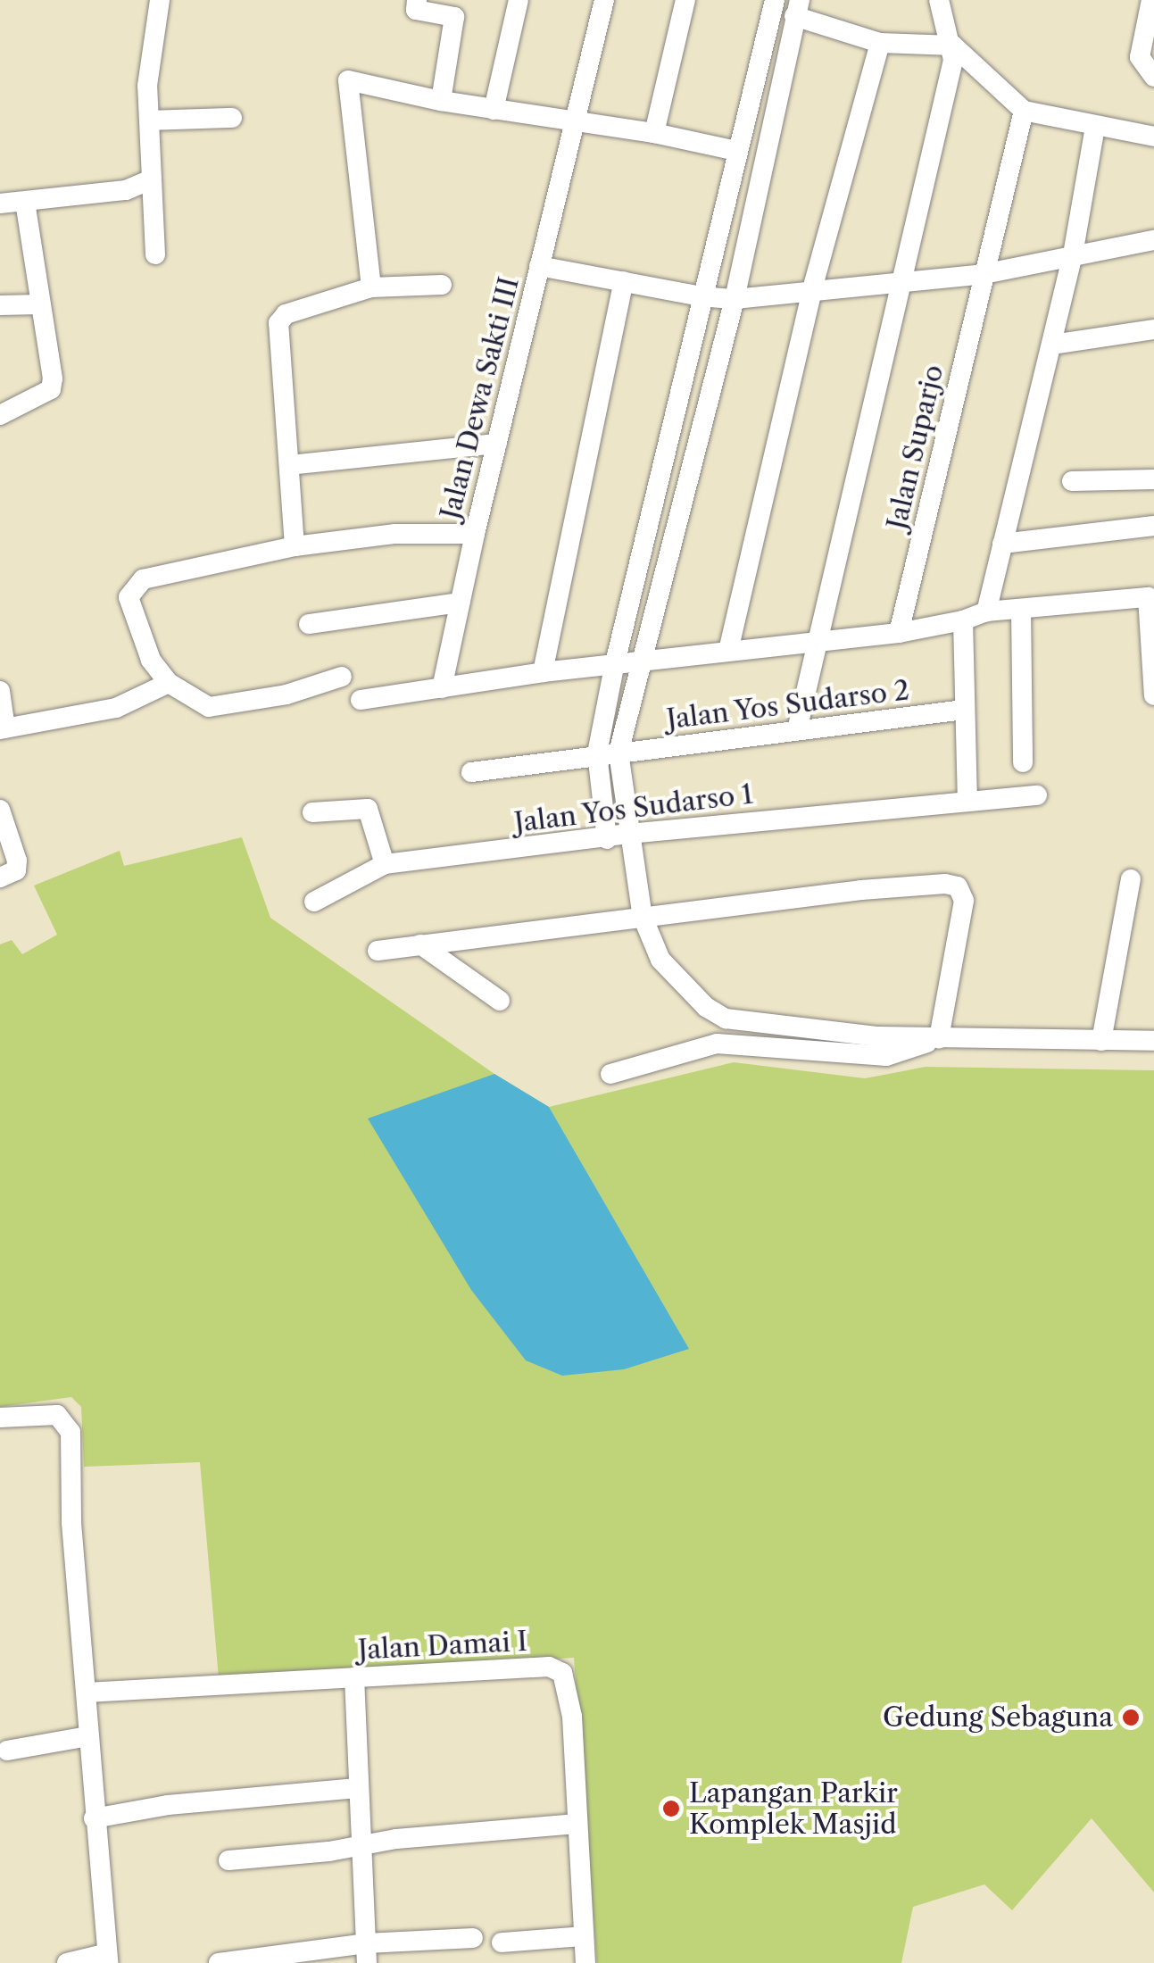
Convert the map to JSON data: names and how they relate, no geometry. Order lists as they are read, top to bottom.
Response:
{
  "streets": {
    "street": [
      "Jalan Dewa Sakti III",
      "Jalan Suparjo",
      "Jalan Yos Sudarso 2",
      "Jalan Yos Sudarso 1",
      "Jalan Damai I"
    ]
  },
  "places": ["Gedung Sebaguna", "Lapangan Parkir Komplek Masjid"]
}
